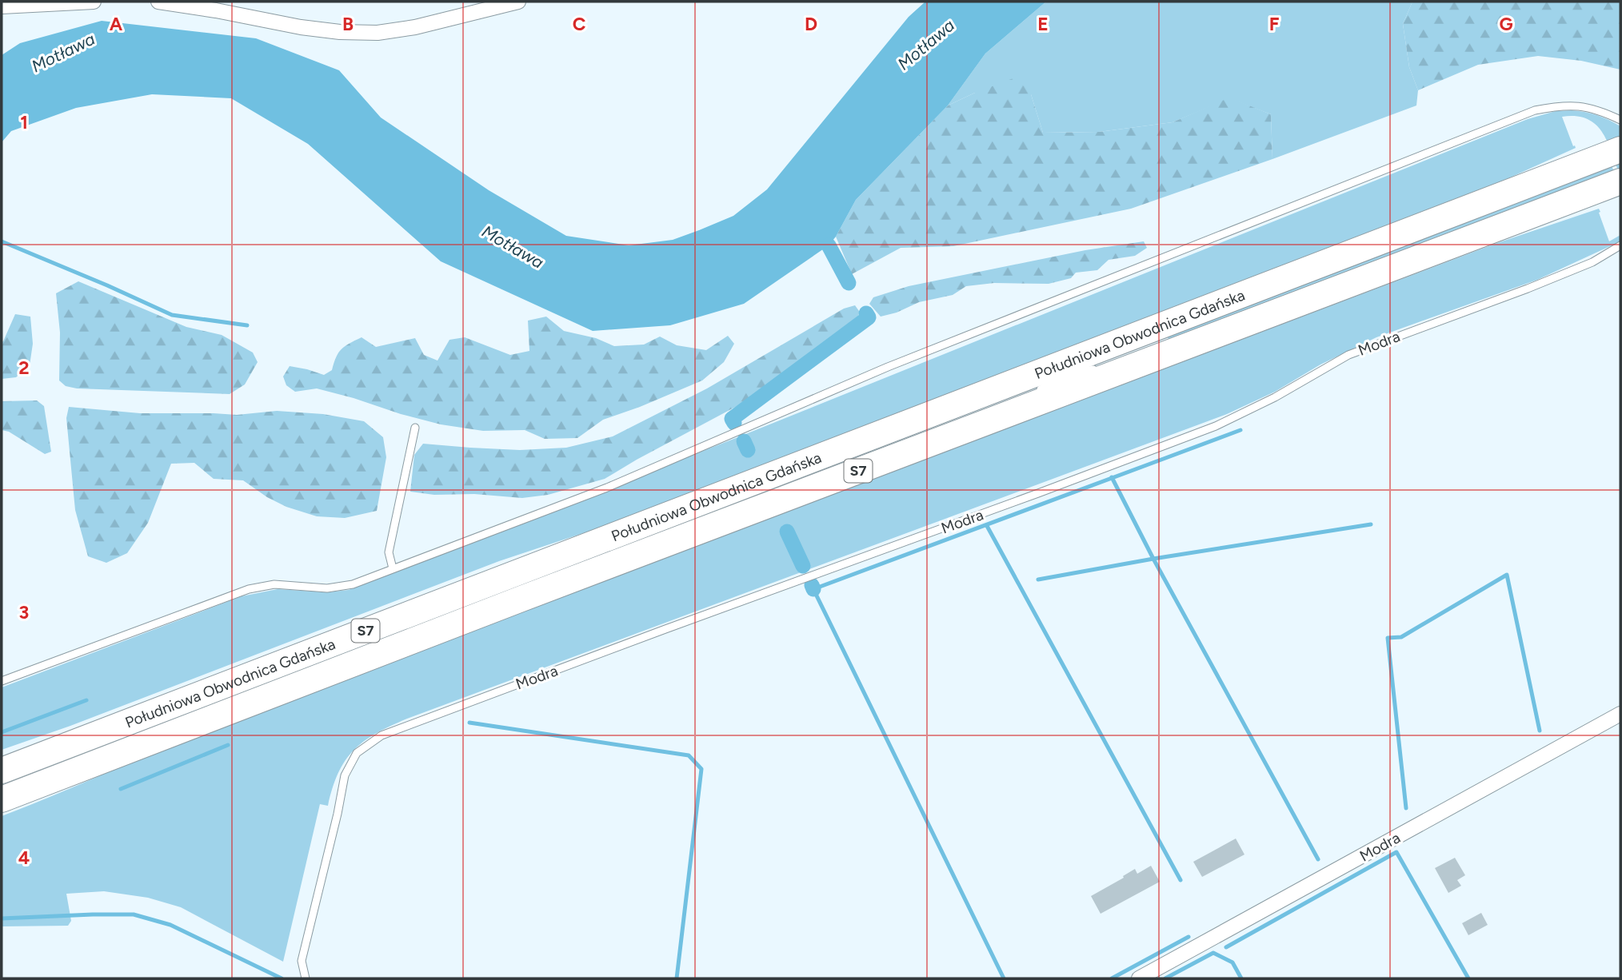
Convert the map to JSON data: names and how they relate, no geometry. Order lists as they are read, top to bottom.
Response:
{
  "streets": {
    "highway": ["Południowa Obwodnica Gdańska", "S7"],
    "street": ["Modra"]
  },
  "water": ["Motława"],
  "grid": {
    "columns": [
      "A",
      "B",
      "C",
      "D",
      "E",
      "F",
      "G"
    ],
    "rows": [
      "1",
      "2",
      "3",
      "4"
    ]
  }
}
